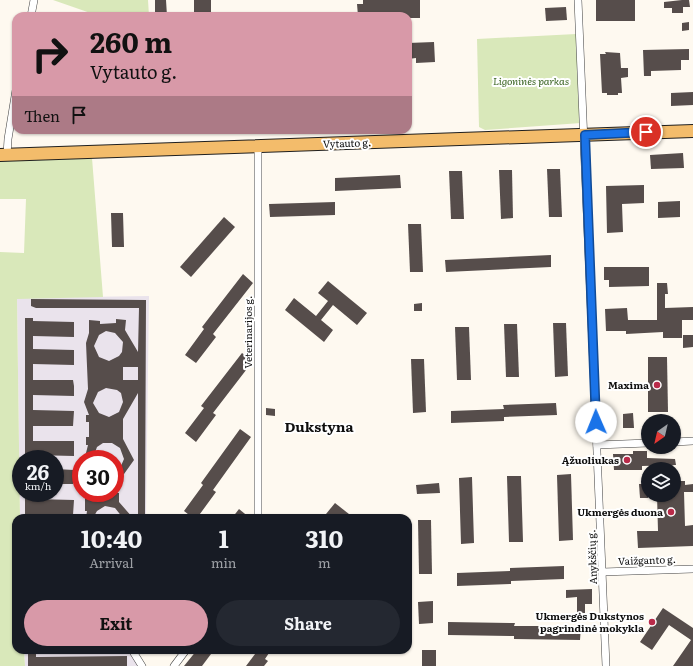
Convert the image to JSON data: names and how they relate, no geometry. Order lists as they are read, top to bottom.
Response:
{
  "streets": {
    "main road": ["Vytauto g."],
    "street": ["Veterinarijos g.", "Anykščių g.", "Vaižganto g."]
  },
  "crossings": [
    ["Vytauto g.", "Veterinarijos g."],
    ["Vytauto g.", "Anykščių g."],
    ["Anykščių g.", "Vaižganto g."]
  ],
  "districts": ["Dukstyna"],
  "parks": ["Ligoninės parkas"],
  "places": [
    "Maxima",
    "Ąžuoliukas",
    "Ukmergės duona",
    "Ukmergės Dukstynos pagrindinė mokykla"
  ],
  "north": "bottom left",
  "page": {
    "turn": ["260 m", "Vytauto g."],
    "then": "Then",
    "speed": "26 km/h",
    "limit": "30",
    "eta": [
      "10:40",
      "Arrival",
      "1",
      "min",
      "310",
      "m"
    ],
    "buttons": ["Exit", "Share"]
  }
}
